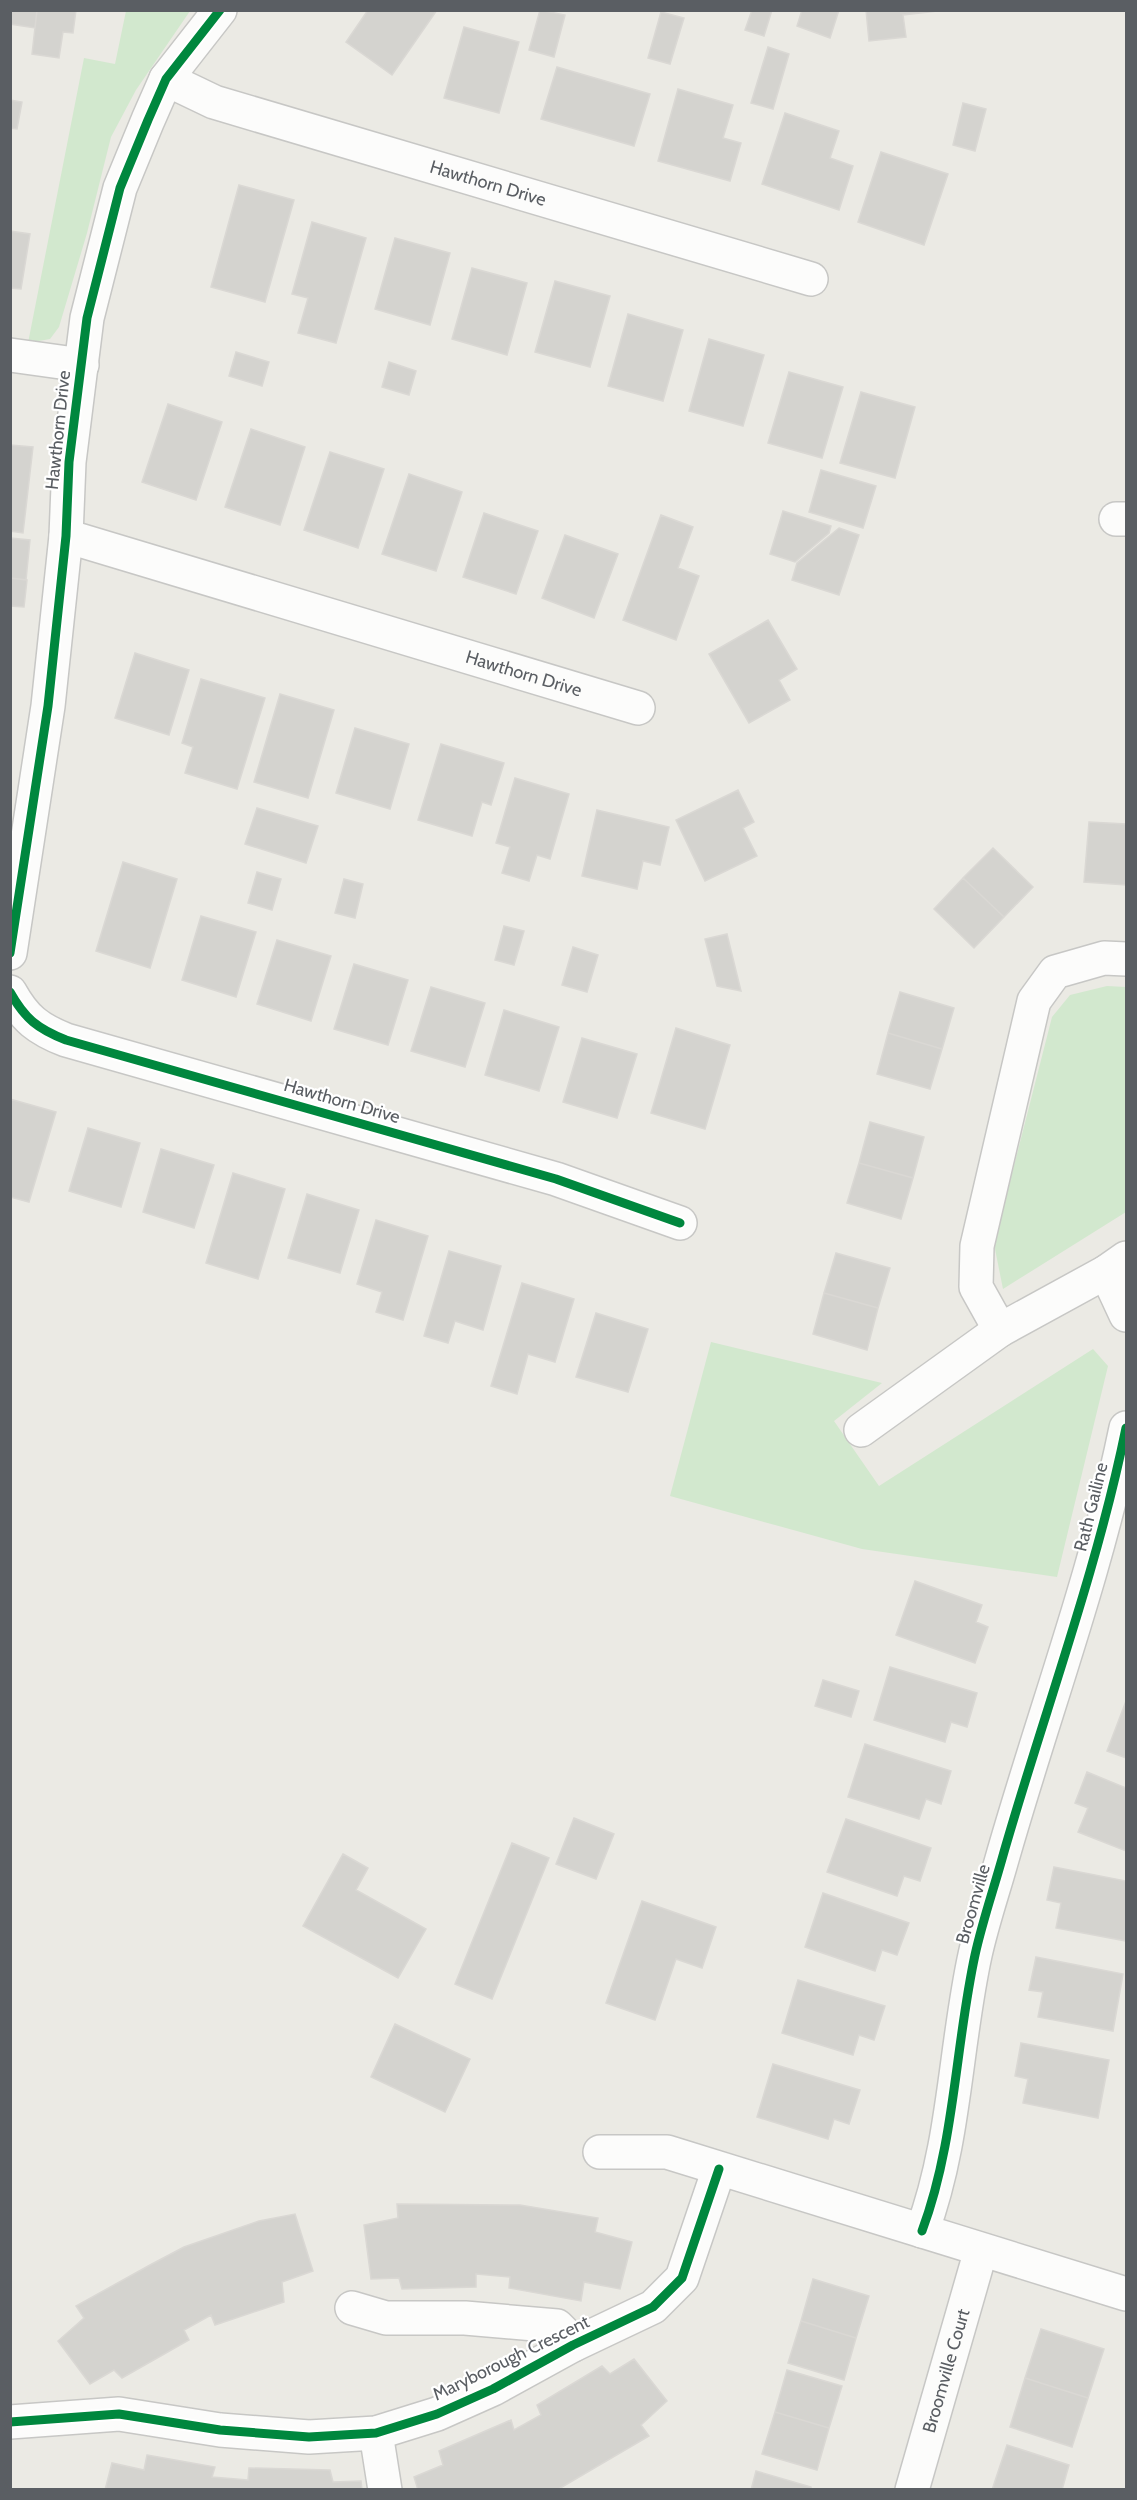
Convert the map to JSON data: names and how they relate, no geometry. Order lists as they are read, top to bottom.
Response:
{
  "streets": {
    "street": [
      "Hawthorn Drive",
      "Rath Gailine",
      "Broomville",
      "Maryborough Crescent",
      "Broomville Court"
    ]
  },
  "crossings": [
    ["Rath Gailine", "Broomville"]
  ]
}
